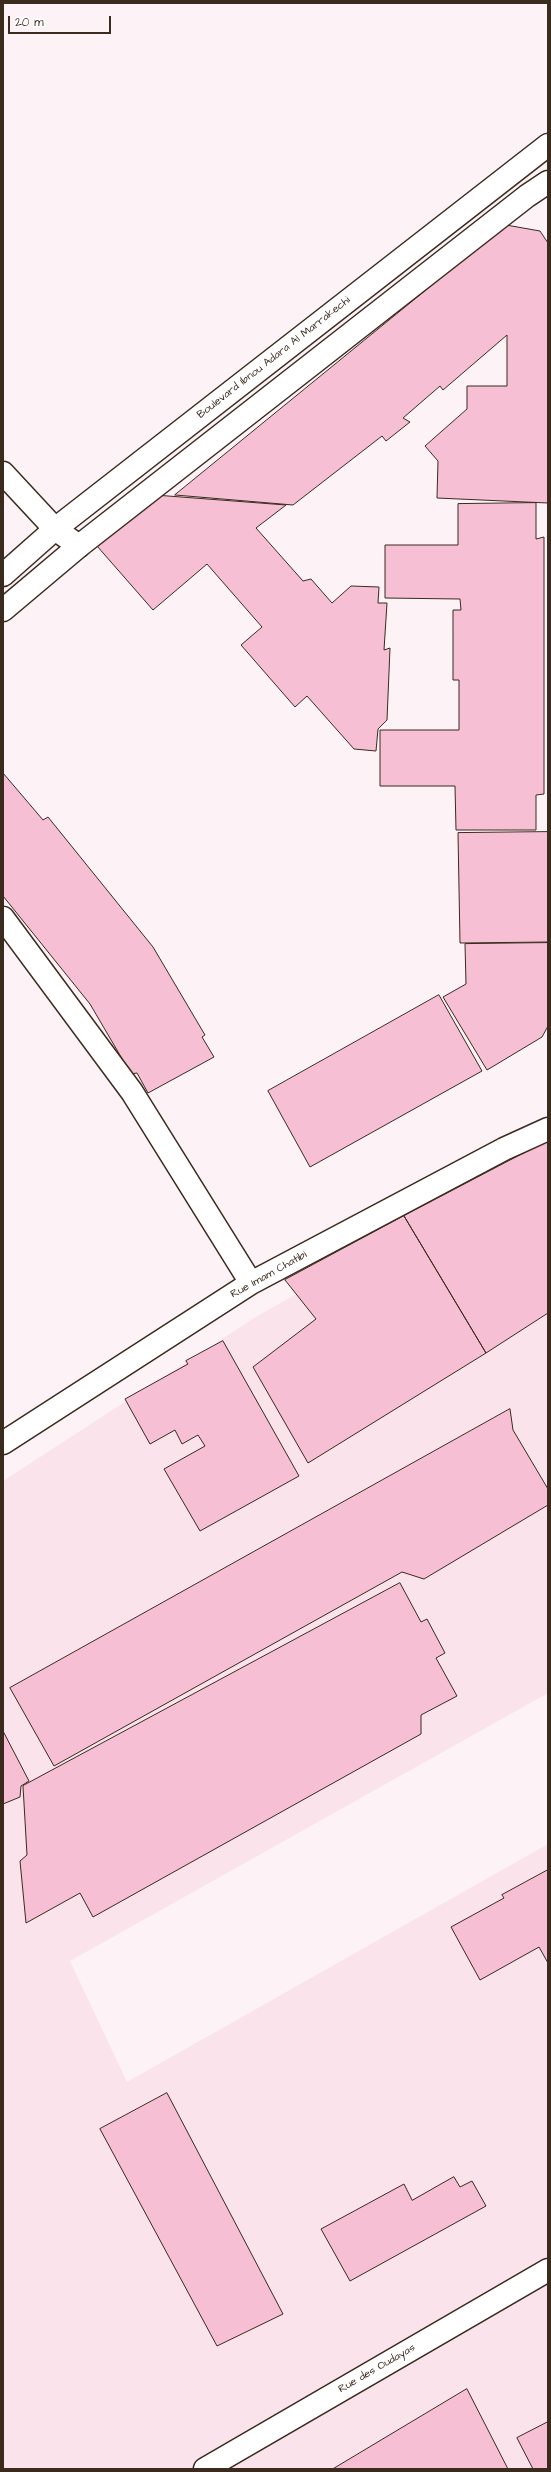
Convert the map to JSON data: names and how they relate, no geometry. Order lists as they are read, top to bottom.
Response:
{
  "streets": {
    "street": ["Boulevard Ibnou Adara Al Marrakechi", "Rue Imam Chatibi", "Rue des Oudayas"]
  },
  "scale_bar": "20 m"
}
